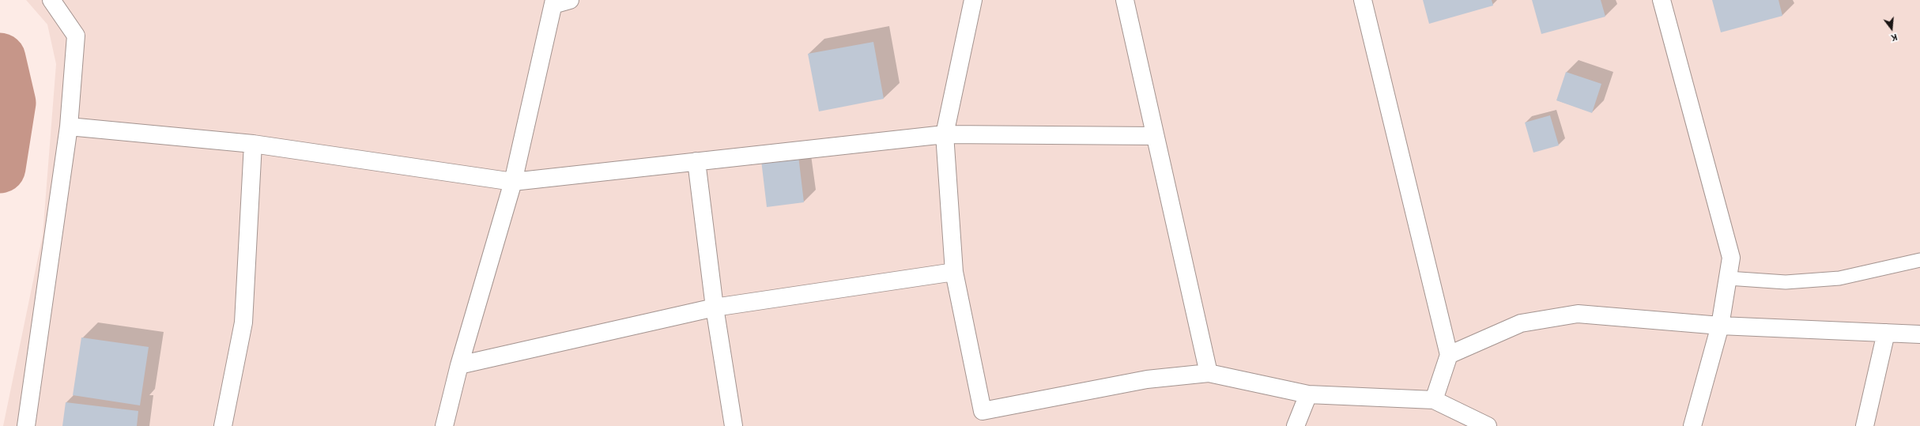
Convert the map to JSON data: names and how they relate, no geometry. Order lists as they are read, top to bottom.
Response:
{
  "north": "bottom"
}
